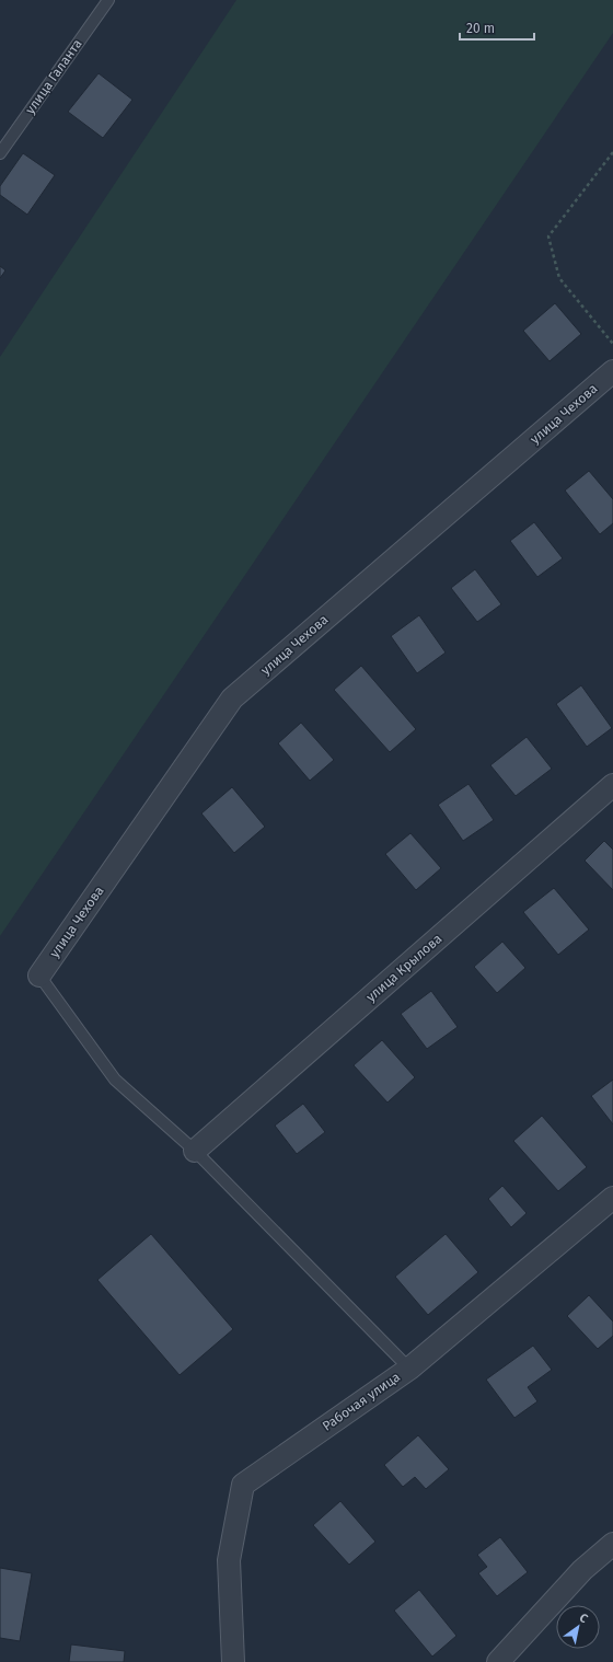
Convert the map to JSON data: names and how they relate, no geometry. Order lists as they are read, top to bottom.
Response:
{
  "streets": {
    "street": ["улица Чехова", "улица Крылова", "Рабочая улица"],
    "lane": ["улица Галанта"]
  },
  "scale_bar": "20 m",
  "north": "top right"
}
